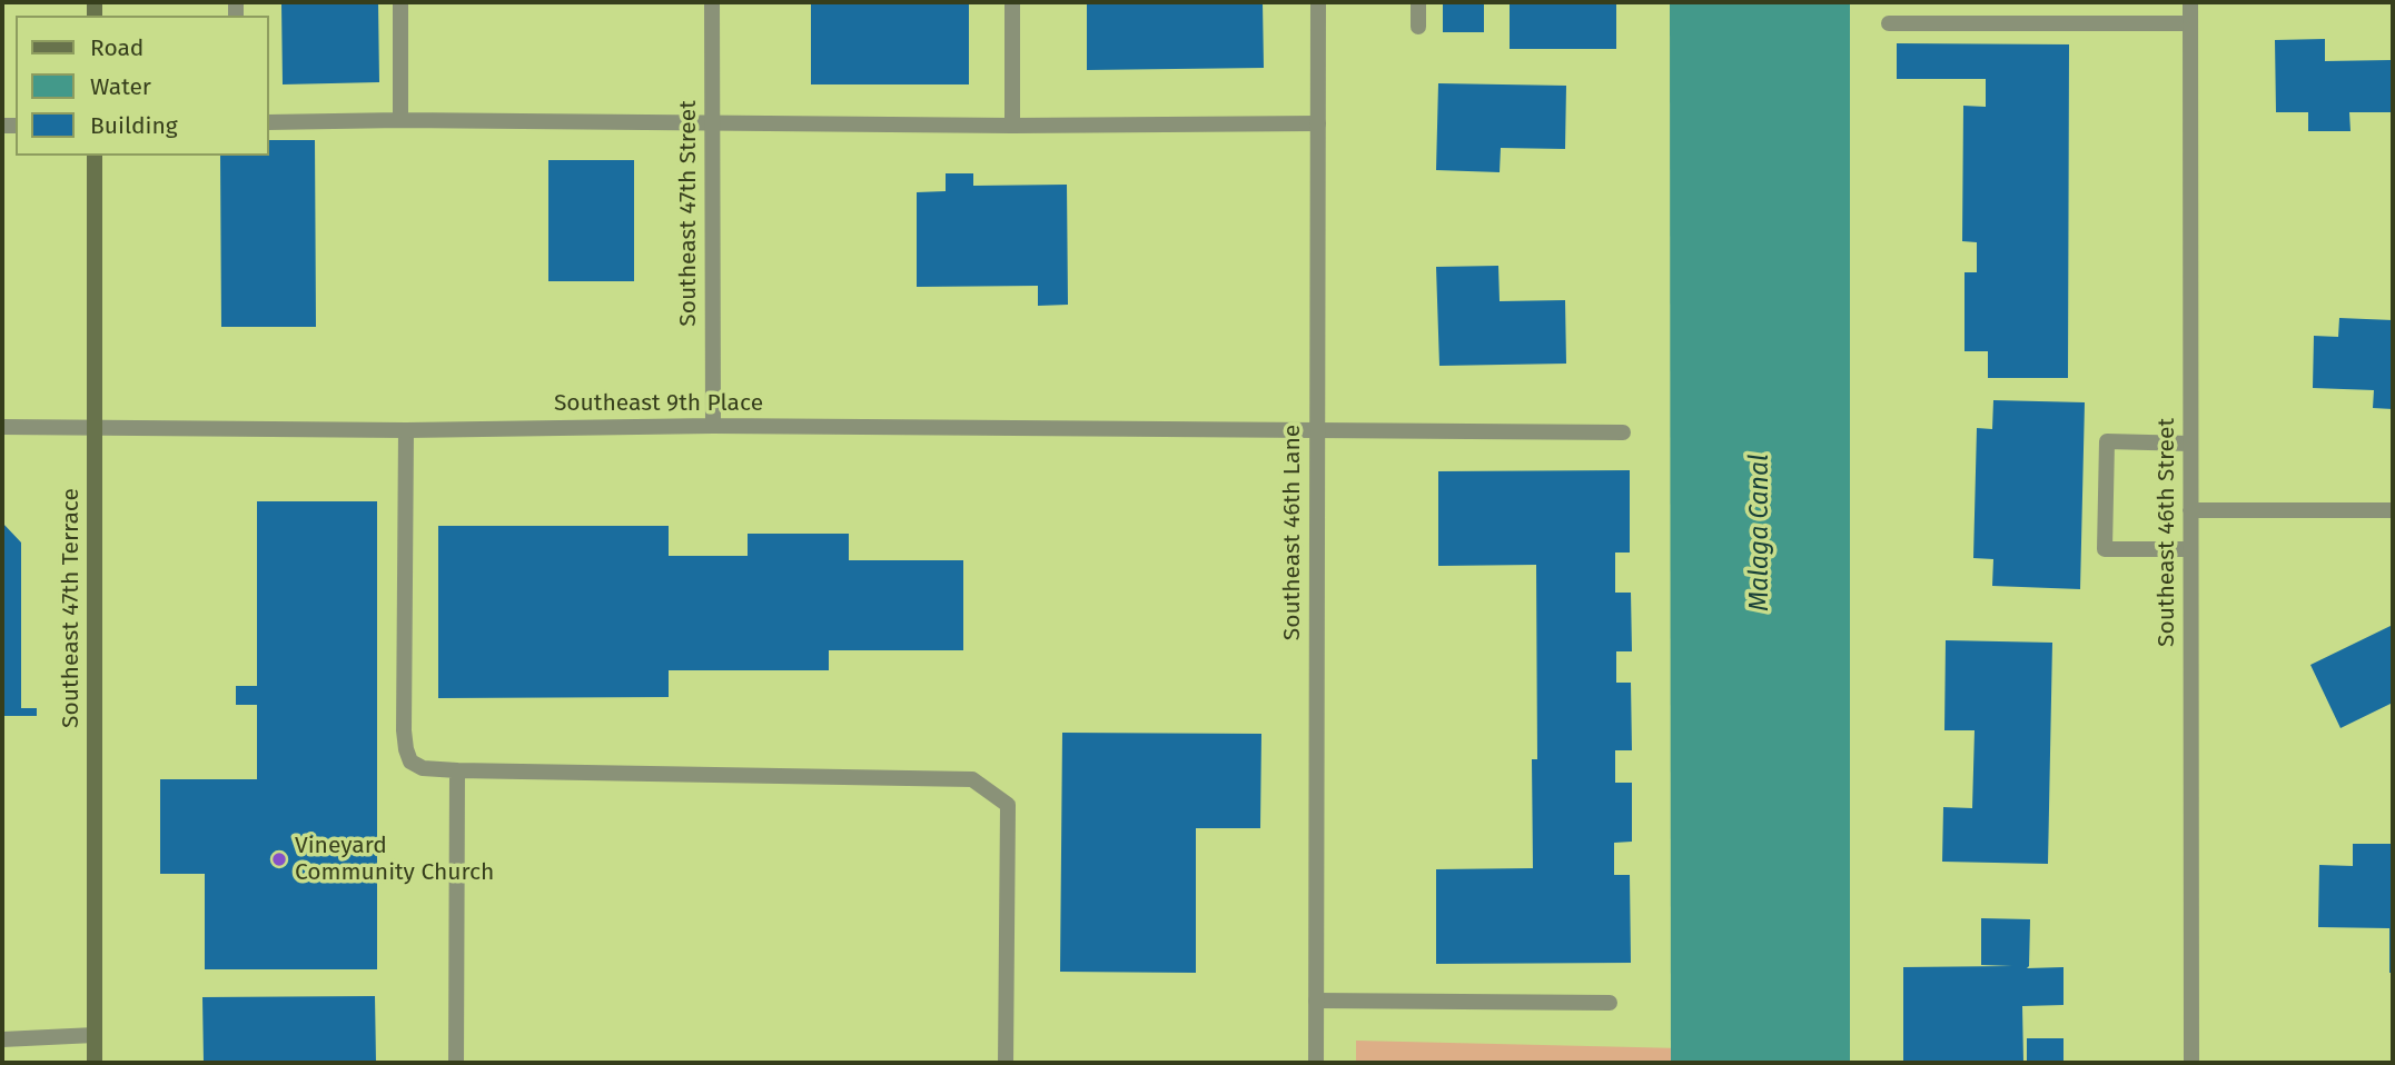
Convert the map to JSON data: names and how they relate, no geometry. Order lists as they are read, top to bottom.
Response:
{
  "streets": {
    "street": [
      "Southeast 47th Street",
      "Southeast 9th Place",
      "Southeast 46th Lane",
      "Southeast 46th Street",
      "Southeast 47th Terrace"
    ]
  },
  "crossings": [
    ["Southeast 47th Street", "Southeast 9th Place"],
    ["Southeast 9th Place", "Southeast 46th Lane"],
    ["Southeast 9th Place", "Southeast 47th Terrace"]
  ],
  "water": ["Malaga Canal"],
  "places": ["Vineyard Community Church"],
  "legend": ["Road", "Water", "Building"]
}
